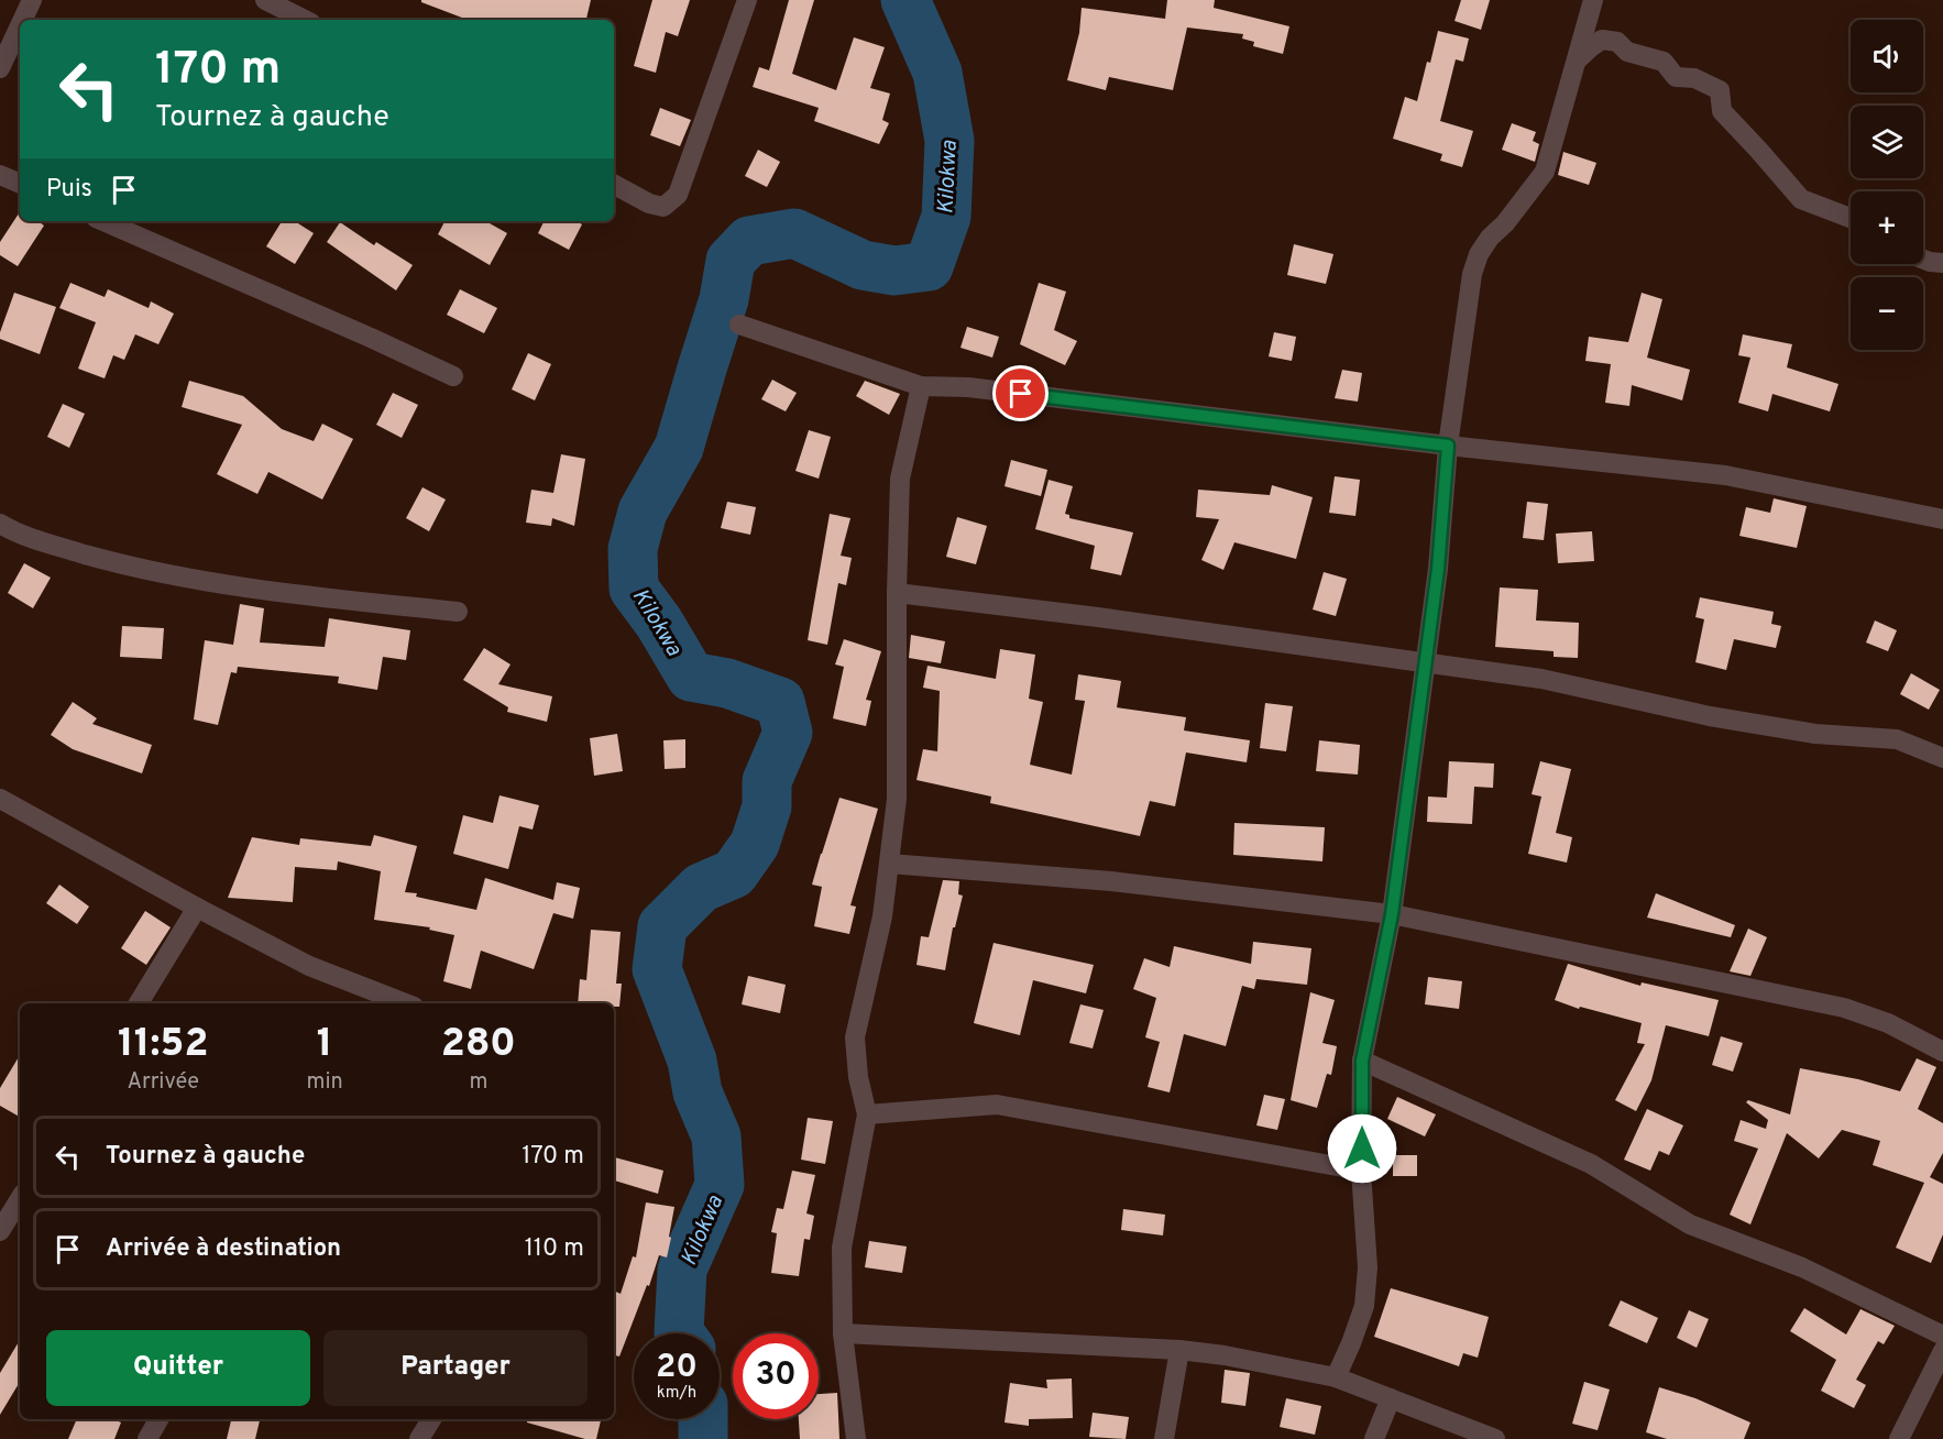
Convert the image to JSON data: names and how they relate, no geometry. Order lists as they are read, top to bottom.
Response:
{
  "water": ["Kilokwa"],
  "page": {
    "map_buttons": ["+", "−"],
    "turn": ["170 m", "Tournez à gauche"],
    "then": "Puis",
    "eta": [
      "11:52",
      "Arrivée",
      "1",
      "min",
      "280",
      "m"
    ],
    "list": [
      {
        "name": "Tournez à gauche",
        "value": "170 m"
      },
      {
        "name": "Arrivée à destination",
        "value": "110 m"
      }
    ],
    "buttons": ["Quitter", "Partager"],
    "speed": "20 km/h",
    "limit": "30"
  }
}
